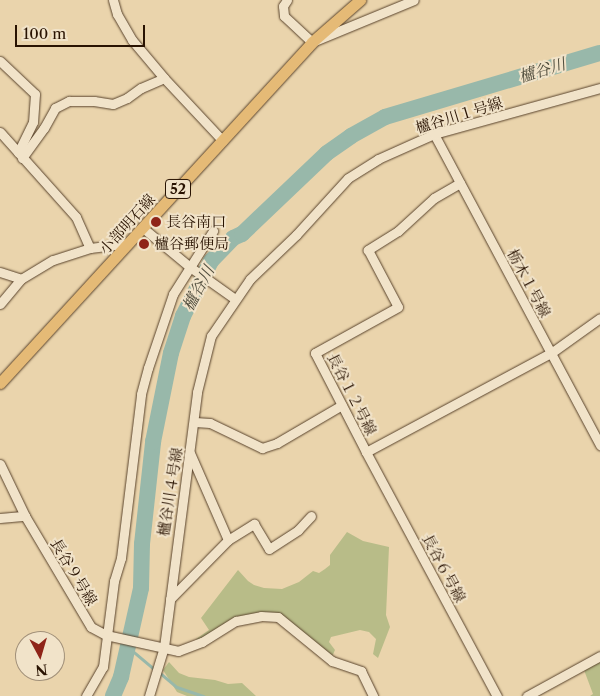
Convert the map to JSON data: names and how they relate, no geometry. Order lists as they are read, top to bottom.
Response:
{
  "streets": {
    "main road": ["52", "小部明石線"],
    "street": [
      "櫨谷川１号線",
      "栃木１号線",
      "長谷１２号線",
      "櫨谷川４号線",
      "長谷６号線",
      "長谷９号線"
    ]
  },
  "crossings": [
    ["櫨谷川１号線", "栃木１号線"],
    ["櫨谷川１号線", "櫨谷川４号線"],
    ["栃木１号線", "長谷１２号線"],
    ["長谷１２号線", "長谷６号線"],
    ["櫨谷川４号線", "長谷９号線"]
  ],
  "water": ["櫨谷川"],
  "places": ["長谷南口", "櫨谷郵便局"],
  "scale_bar": "100 m",
  "north": "bottom"
}
